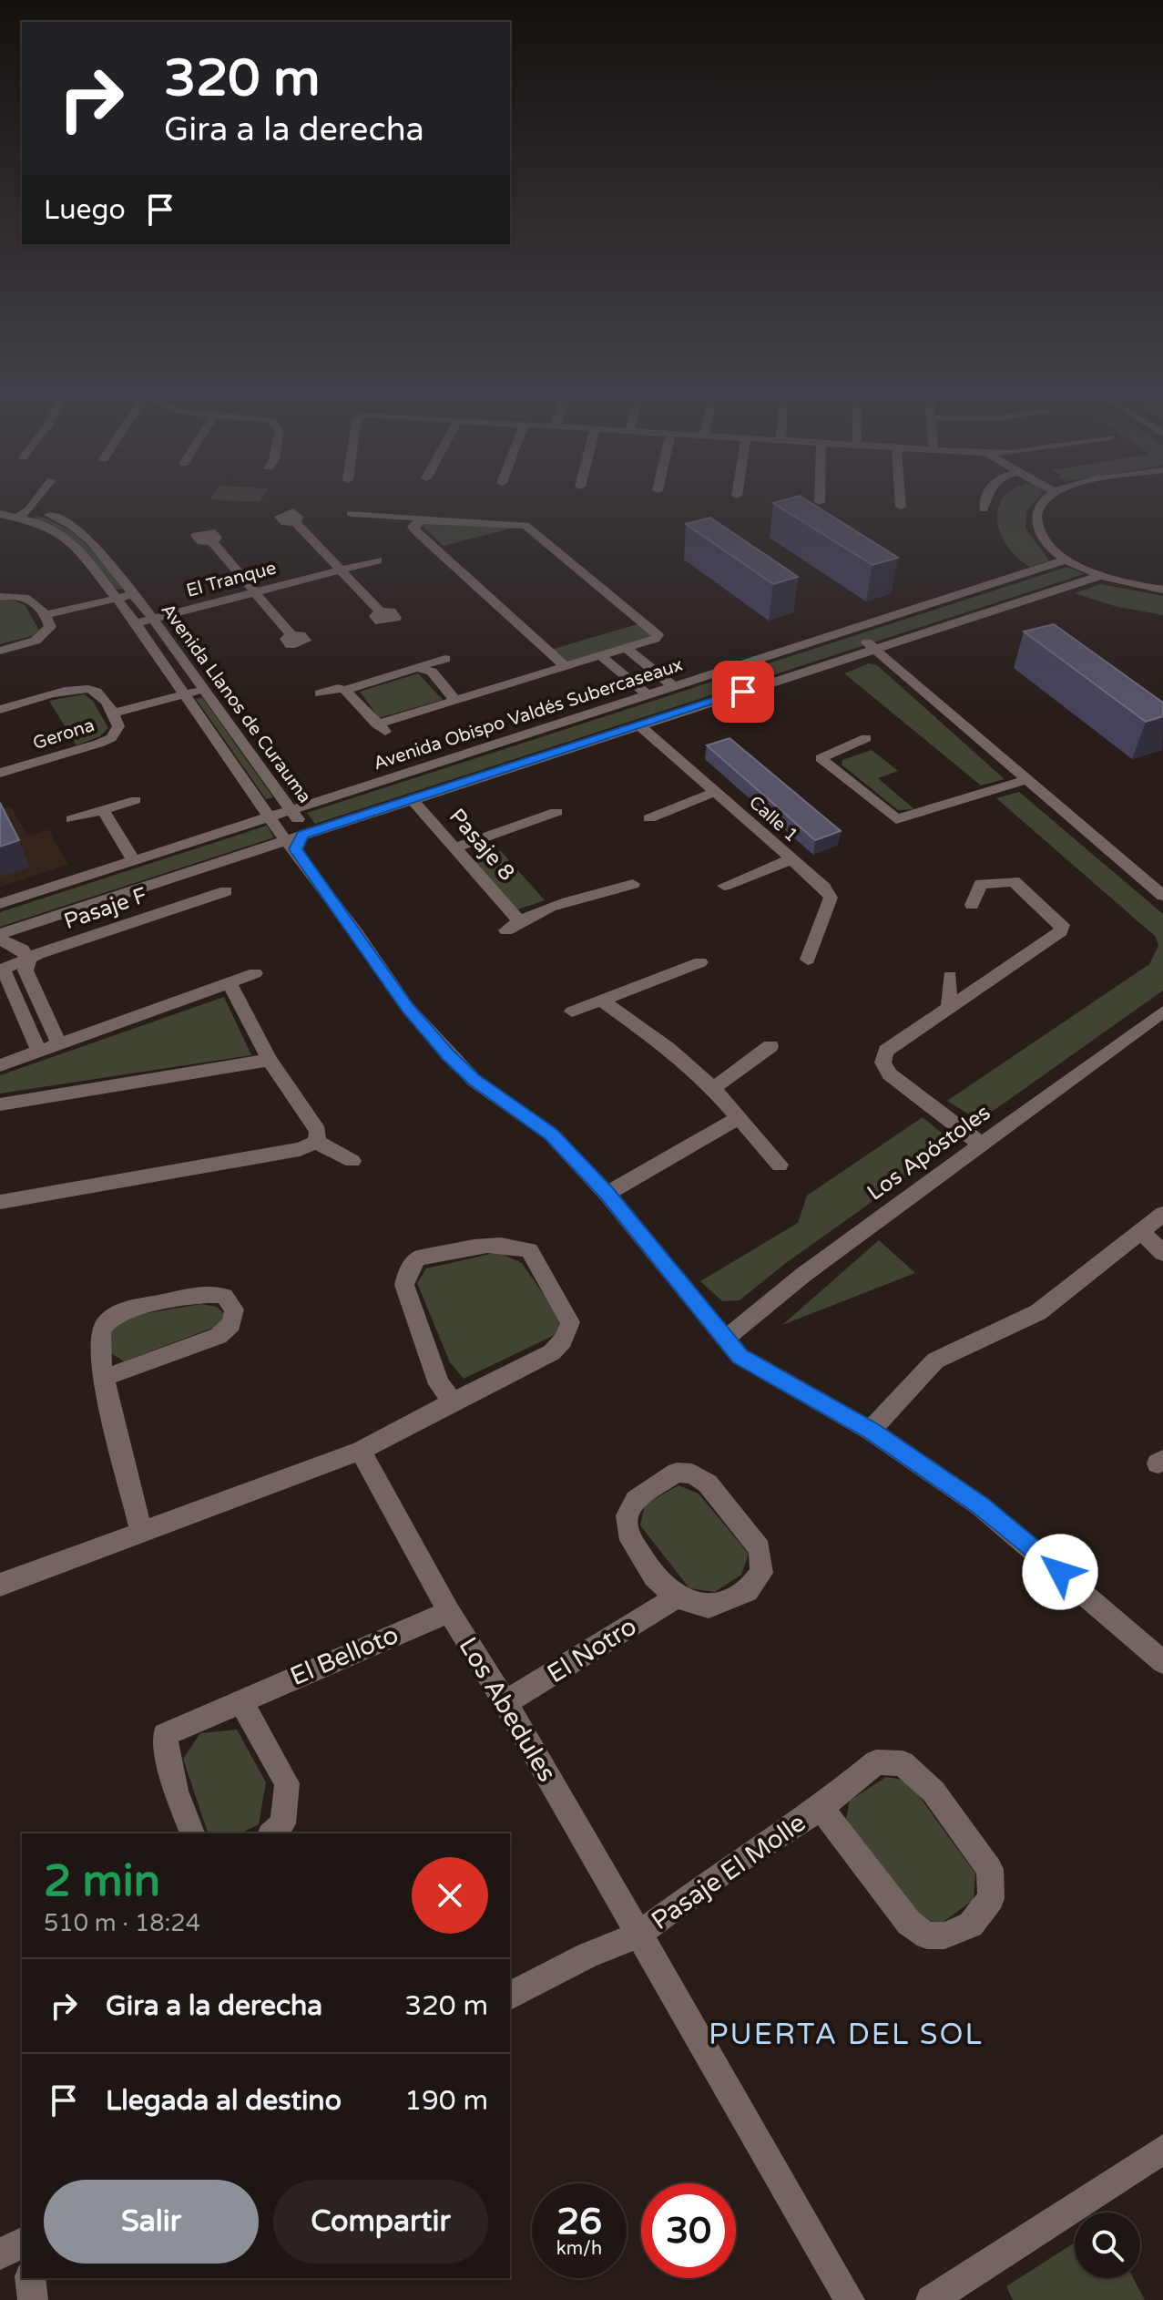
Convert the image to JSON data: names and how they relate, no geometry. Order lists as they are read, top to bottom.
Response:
{
  "streets": {
    "street": [
      "El Tranque",
      "Avenida Llanos de Curauma",
      "Avenida Obispo Valdés Subercaseaux",
      "Gerona",
      "Calle 1",
      "Pasaje 8",
      "Pasaje F",
      "Los Apóstoles",
      "El Notro",
      "El Belloto",
      "Los Abedules",
      "Pasaje El Molle"
    ]
  },
  "crossings": [
    ["El Tranque", "Avenida Llanos de Curauma"],
    ["Avenida Llanos de Curauma", "Avenida Obispo Valdés Subercaseaux"],
    ["Avenida Llanos de Curauma", "Gerona"],
    ["El Notro", "Los Abedules"],
    ["El Belloto", "Los Abedules"],
    ["Los Abedules", "Pasaje El Molle"]
  ],
  "districts": ["PUERTA DEL SOL"],
  "page": {
    "turn": ["320 m", "Gira a la derecha"],
    "then": "Luego",
    "heading": ["2 min", "510 m · 18:24"],
    "list": [
      {
        "name": "Gira a la derecha",
        "value": "320 m"
      },
      {
        "name": "Llegada al destino",
        "value": "190 m"
      }
    ],
    "buttons": ["Salir", "Compartir"],
    "speed": "26 km/h",
    "limit": "30"
  }
}
